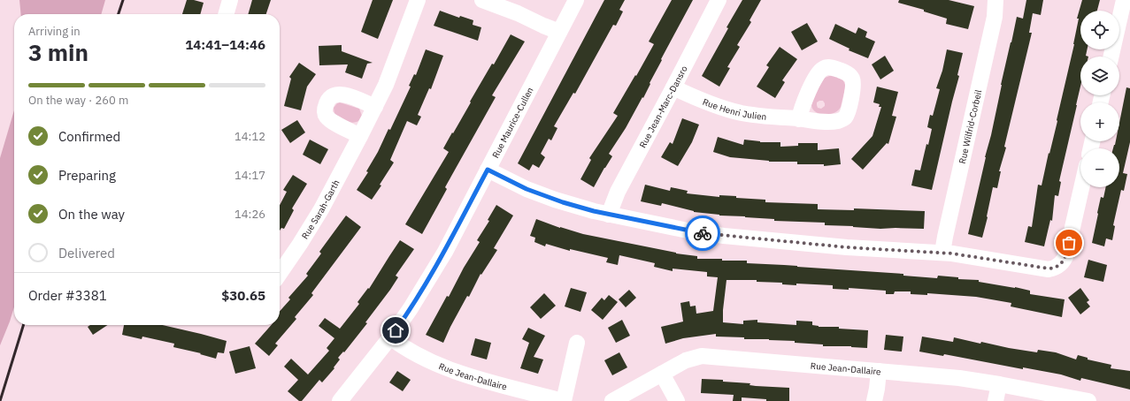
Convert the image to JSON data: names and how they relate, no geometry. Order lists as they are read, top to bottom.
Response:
{
  "streets": {
    "street": [
      "Rue Jean-Marc-Dansro",
      "Rue Henri Julien",
      "Rue Maurice-Cullen",
      "Rue Wilfrid-Corbeil",
      "Rue Sarah-Garth",
      "Rue Jean-Dallaire"
    ]
  },
  "crossings": [
    ["Rue Jean-Marc-Dansro", "Rue Henri Julien"],
    ["Rue Maurice-Cullen", "Rue Jean-Dallaire"]
  ],
  "page": {
    "map_buttons": ["+", "−"],
    "heading": ["3 min", "Arriving in", "14:41–14:46"],
    "panel": ["Order #3381", "$30.65"],
    "bar": "On the way · 260 m",
    "list": [
      ["Confirmed", "14:12"],
      ["Preparing", "14:17"],
      ["On the way", "14:26"],
      "Delivered"
    ]
  }
}
